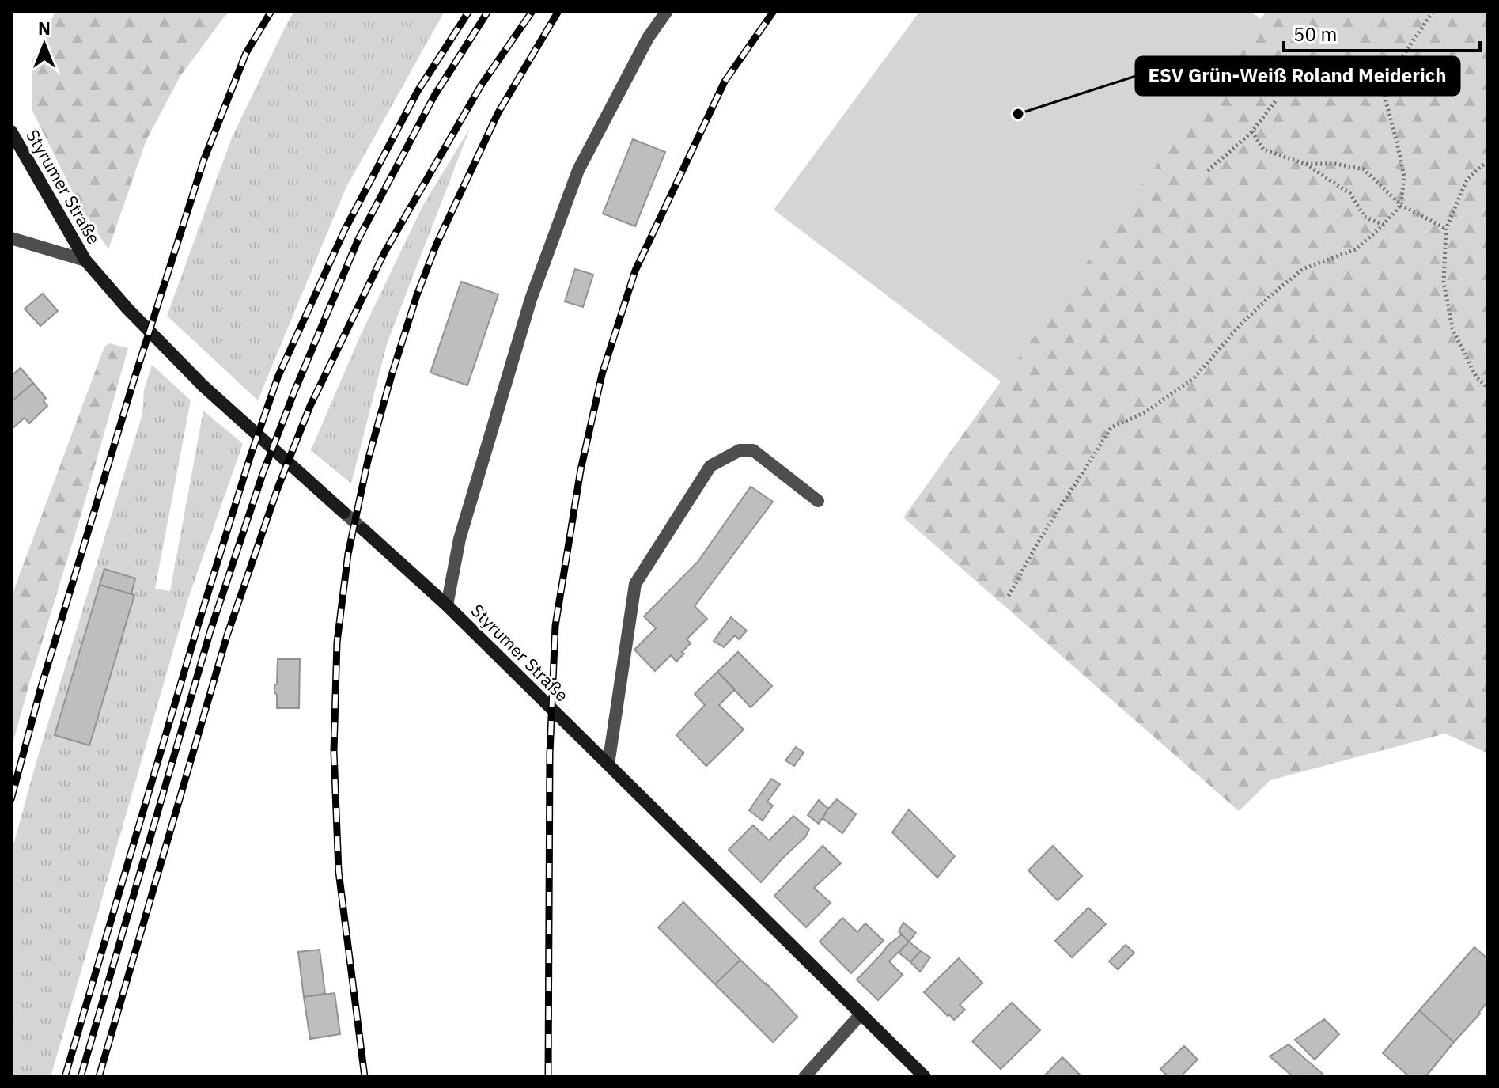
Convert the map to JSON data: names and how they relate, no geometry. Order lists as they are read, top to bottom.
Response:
{
  "streets": {
    "street": ["Styrumer Straße"]
  },
  "places": ["ESV Grün-Weiß Roland Meiderich"],
  "scale_bar": "50 m",
  "north": "top"
}
